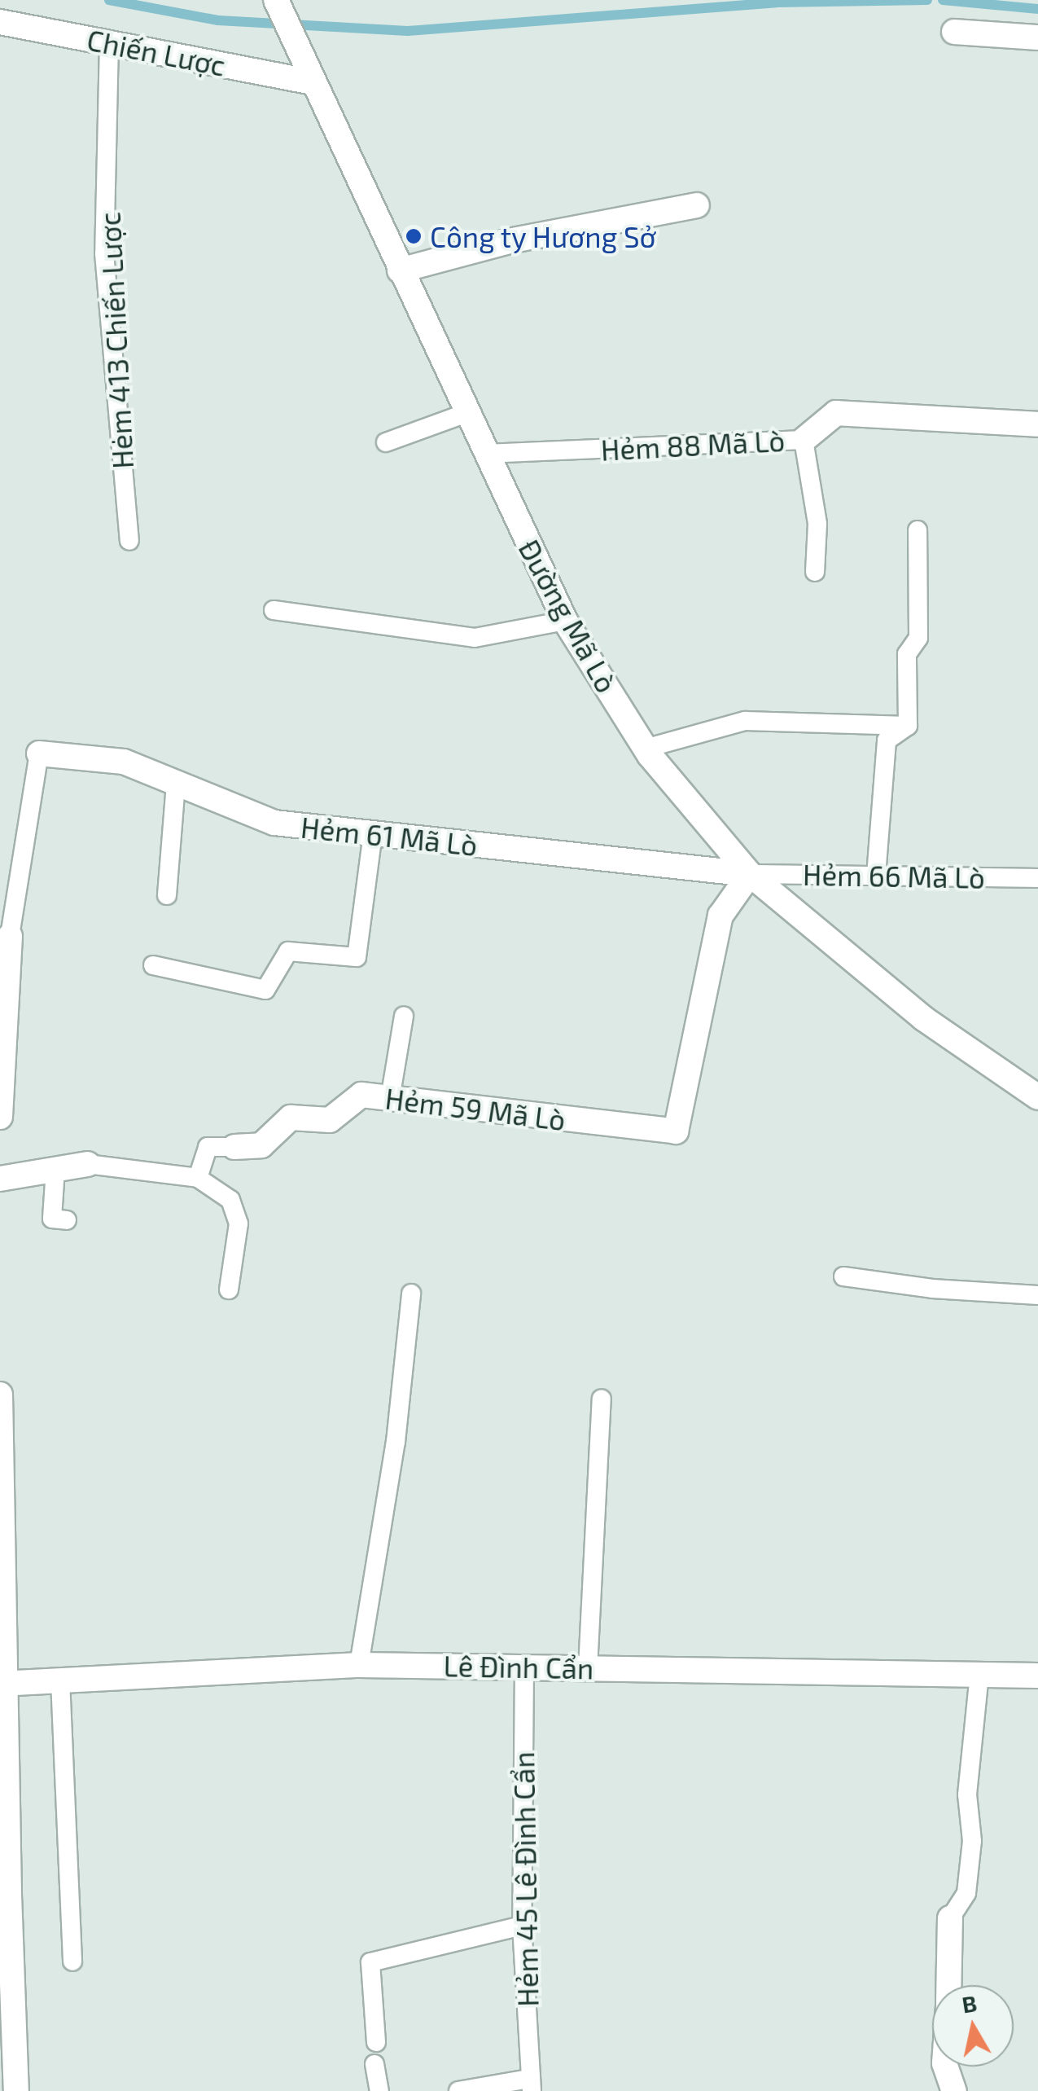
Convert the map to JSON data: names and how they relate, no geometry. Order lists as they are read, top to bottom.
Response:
{
  "streets": {
    "street": [
      "Chiến Lược",
      "Hẻm 88 Mã Lò",
      "Đường Mã Lò",
      "Hẻm 61 Mã Lò",
      "Hẻm 59 Mã Lò",
      "Lê Đình Cẩn"
    ],
    "lane": ["Hėm 413 Chiến Lược", "Hẻm 66 Mã Lò", "Hẻm 45 Lê Đình Cẩn"]
  },
  "crossings": [
    ["Chiến Lược", "Hėm 413 Chiến Lược"],
    ["Chiến Lược", "Đường Mã Lò"],
    ["Hẻm 88 Mã Lò", "Đường Mã Lò"],
    ["Đường Mã Lò", "Hẻm 61 Mã Lò"],
    ["Đường Mã Lò", "Hẻm 66 Mã Lò"],
    ["Đường Mã Lò", "Hẻm 59 Mã Lò"],
    ["Hẻm 61 Mã Lò", "Hẻm 66 Mã Lò"],
    ["Hẻm 61 Mã Lò", "Hẻm 59 Mã Lò"],
    ["Hẻm 66 Mã Lò", "Hẻm 59 Mã Lò"],
    ["Lê Đình Cẩn", "Hẻm 45 Lê Đình Cẩn"]
  ],
  "places": ["Công ty Hương Sở"],
  "north": "top"
}
